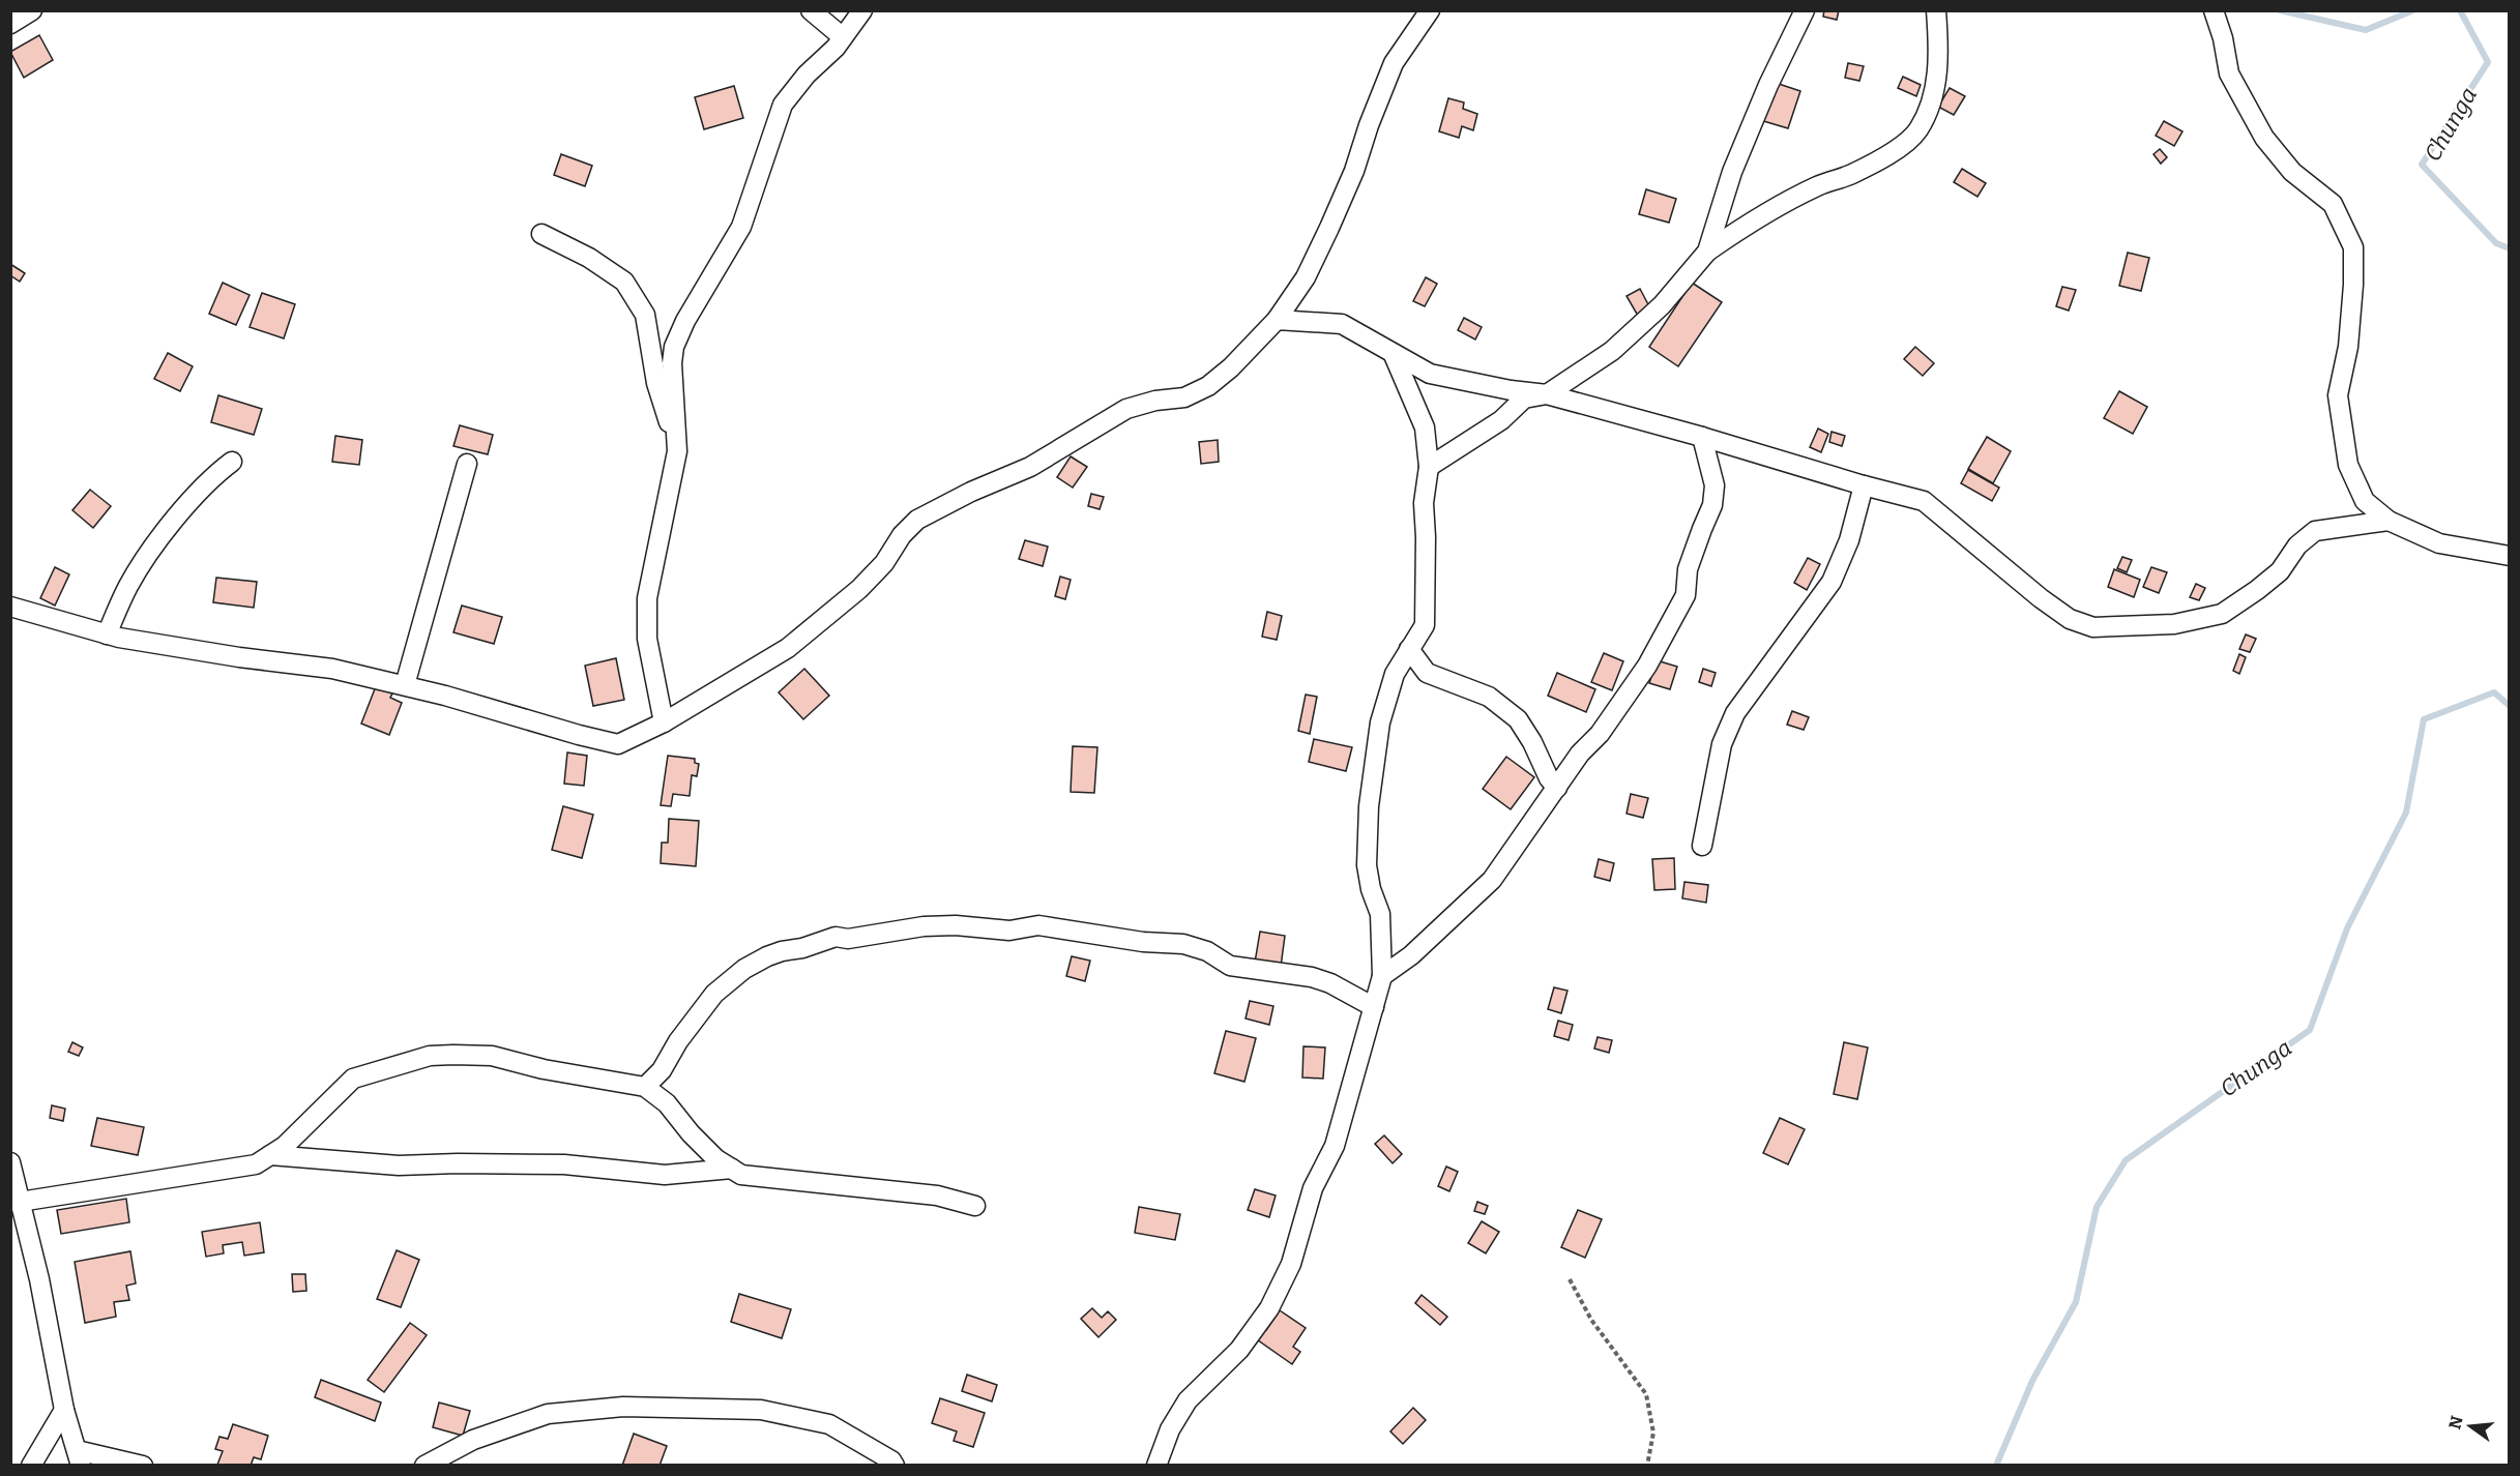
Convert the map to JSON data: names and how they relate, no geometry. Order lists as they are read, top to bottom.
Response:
{
  "water": ["Chunga"],
  "north": "left"
}
